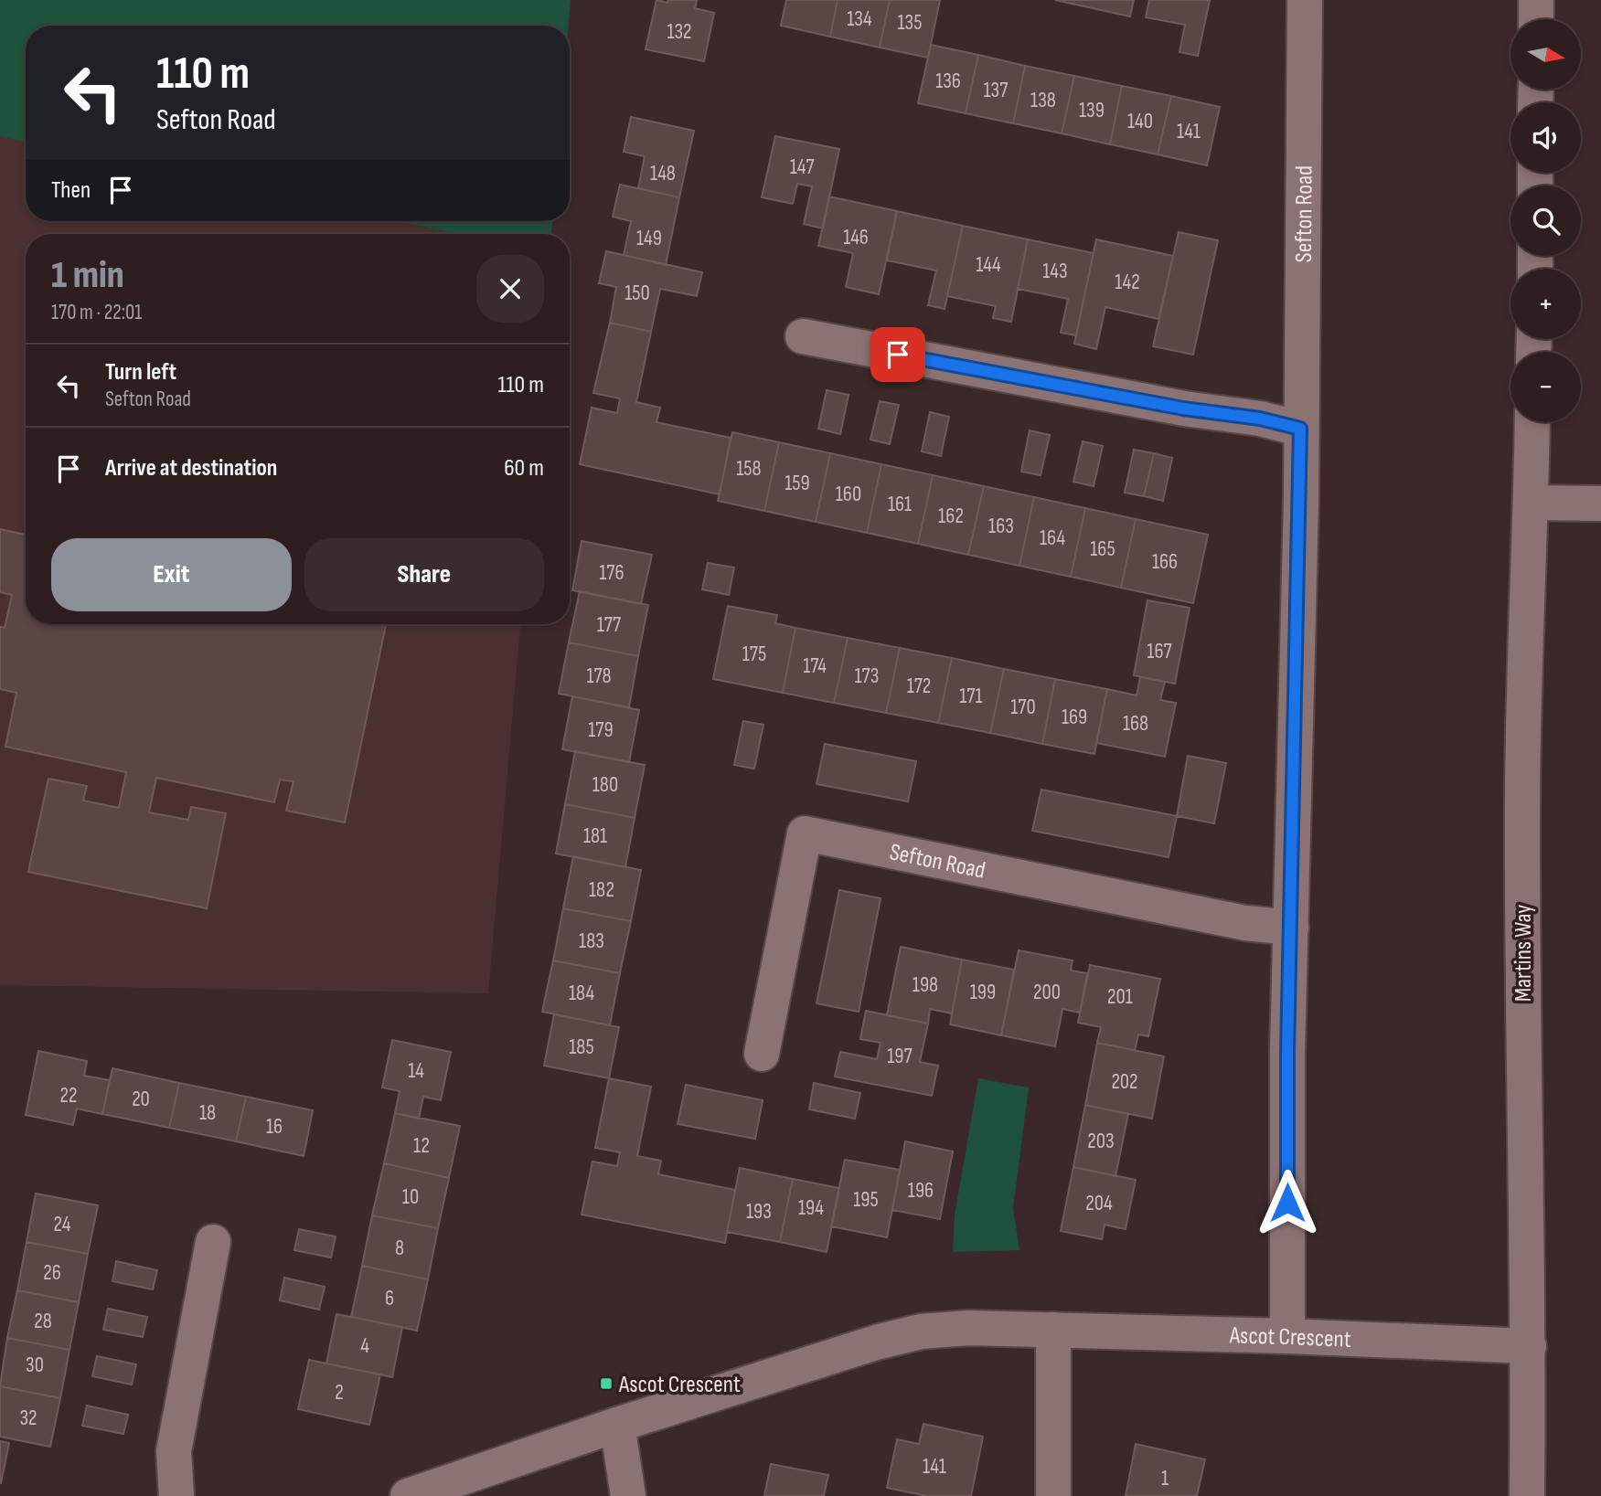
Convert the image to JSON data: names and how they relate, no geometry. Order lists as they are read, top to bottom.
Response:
{
  "streets": {
    "street": ["Sefton Road", "Martins Way", "Ascot Crescent"]
  },
  "crossings": [
    ["Sefton Road", "Ascot Crescent"],
    ["Martins Way", "Ascot Crescent"]
  ],
  "places": {
    "transit": ["Ascot Crescent"]
  },
  "house_numbers": [
    "134",
    "135",
    "132",
    "136",
    "137",
    "138",
    "139",
    "140",
    "141",
    "147",
    "148",
    "146",
    "149",
    "144",
    "143",
    "142",
    "150",
    "158",
    "159",
    "160",
    "161",
    "162",
    "163",
    "164",
    "165",
    "166",
    "176",
    "177",
    "167",
    "175",
    "174",
    "178",
    "173",
    "172",
    "171",
    "170",
    "169",
    "168",
    "179",
    "180",
    "181",
    "182",
    "183",
    "198",
    "199",
    "200",
    "184",
    "201",
    "185",
    "197",
    "14",
    "202",
    "22",
    "20",
    "18",
    "16",
    "203",
    "12",
    "196",
    "10",
    "195",
    "204",
    "194",
    "193",
    "24",
    "8",
    "26",
    "6",
    "28",
    "4",
    "30",
    "2",
    "32",
    "141",
    "1"
  ],
  "north": "right",
  "page": {
    "map_buttons": ["+", "−"],
    "turn": ["110 m", "Sefton Road"],
    "then": "Then",
    "heading": ["1 min", "170 m · 22:01"],
    "list": [
      {
        "name": "Turn left",
        "note": "Sefton Road",
        "value": "110 m"
      },
      {
        "name": "Arrive at destination",
        "value": "60 m"
      }
    ],
    "buttons": ["Exit", "Share"]
  }
}
